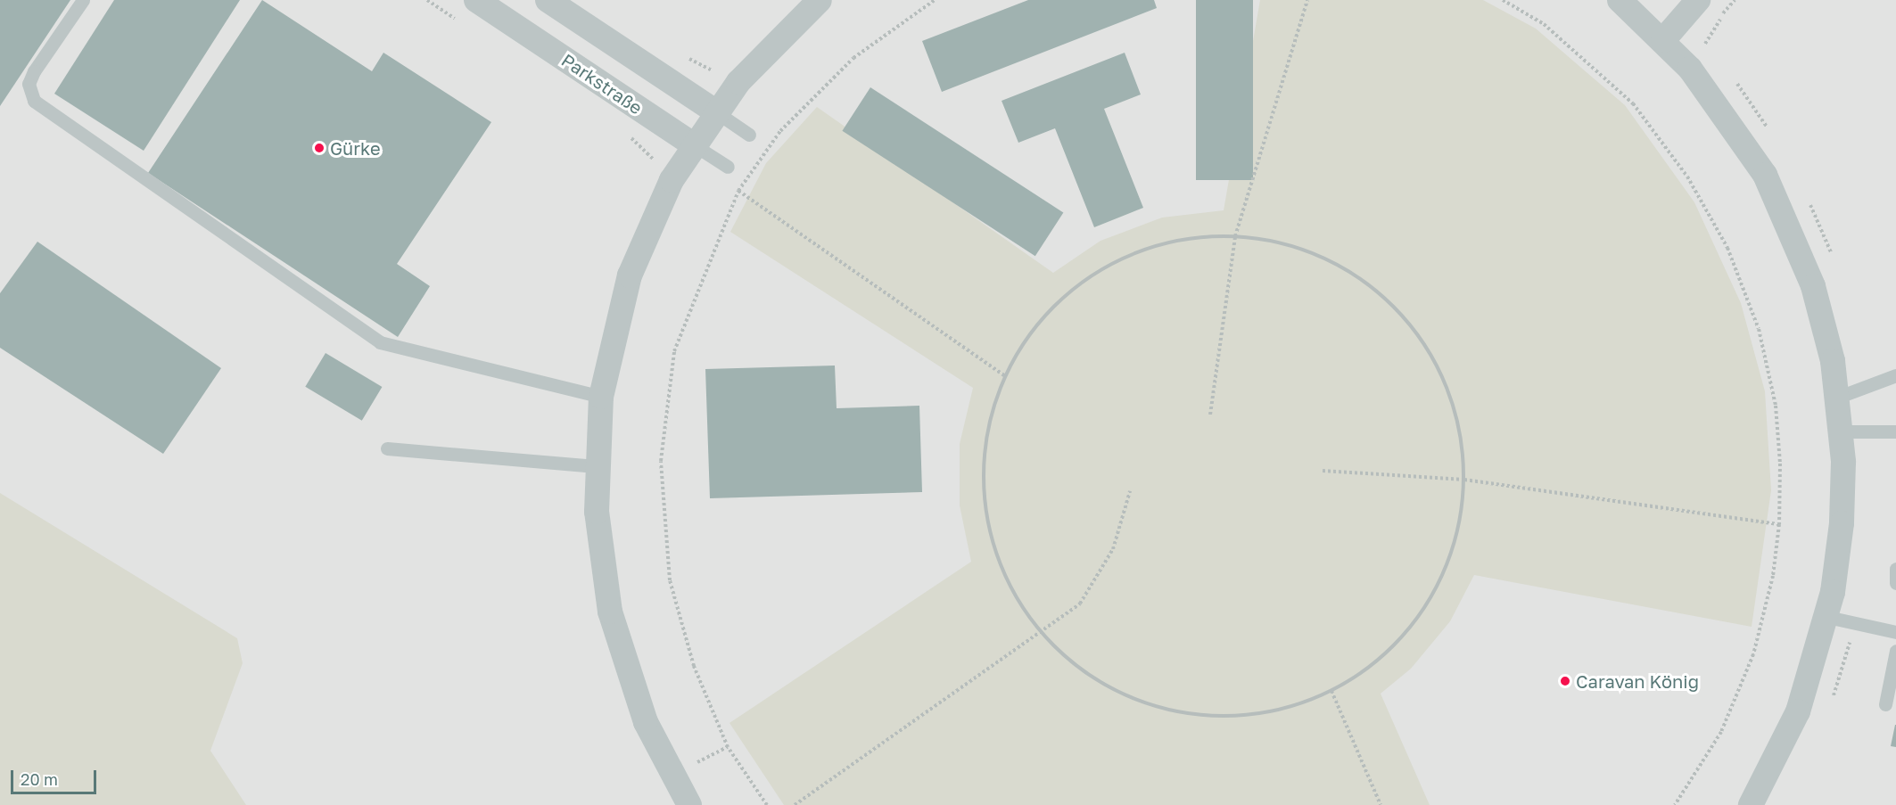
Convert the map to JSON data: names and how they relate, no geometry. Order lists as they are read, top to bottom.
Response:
{
  "streets": {
    "street": ["Parkstraße"]
  },
  "places": ["Gürke", "Caravan König"],
  "scale_bar": "20 m"
}
